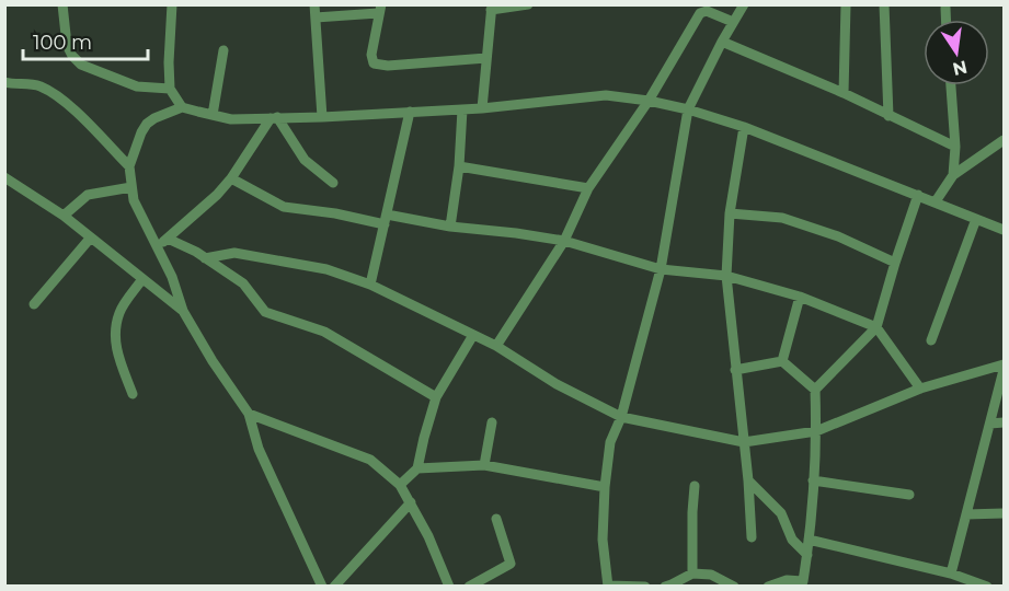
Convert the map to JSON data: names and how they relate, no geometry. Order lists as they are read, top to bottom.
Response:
{
  "scale_bar": "100 m",
  "north": "bottom"
}
